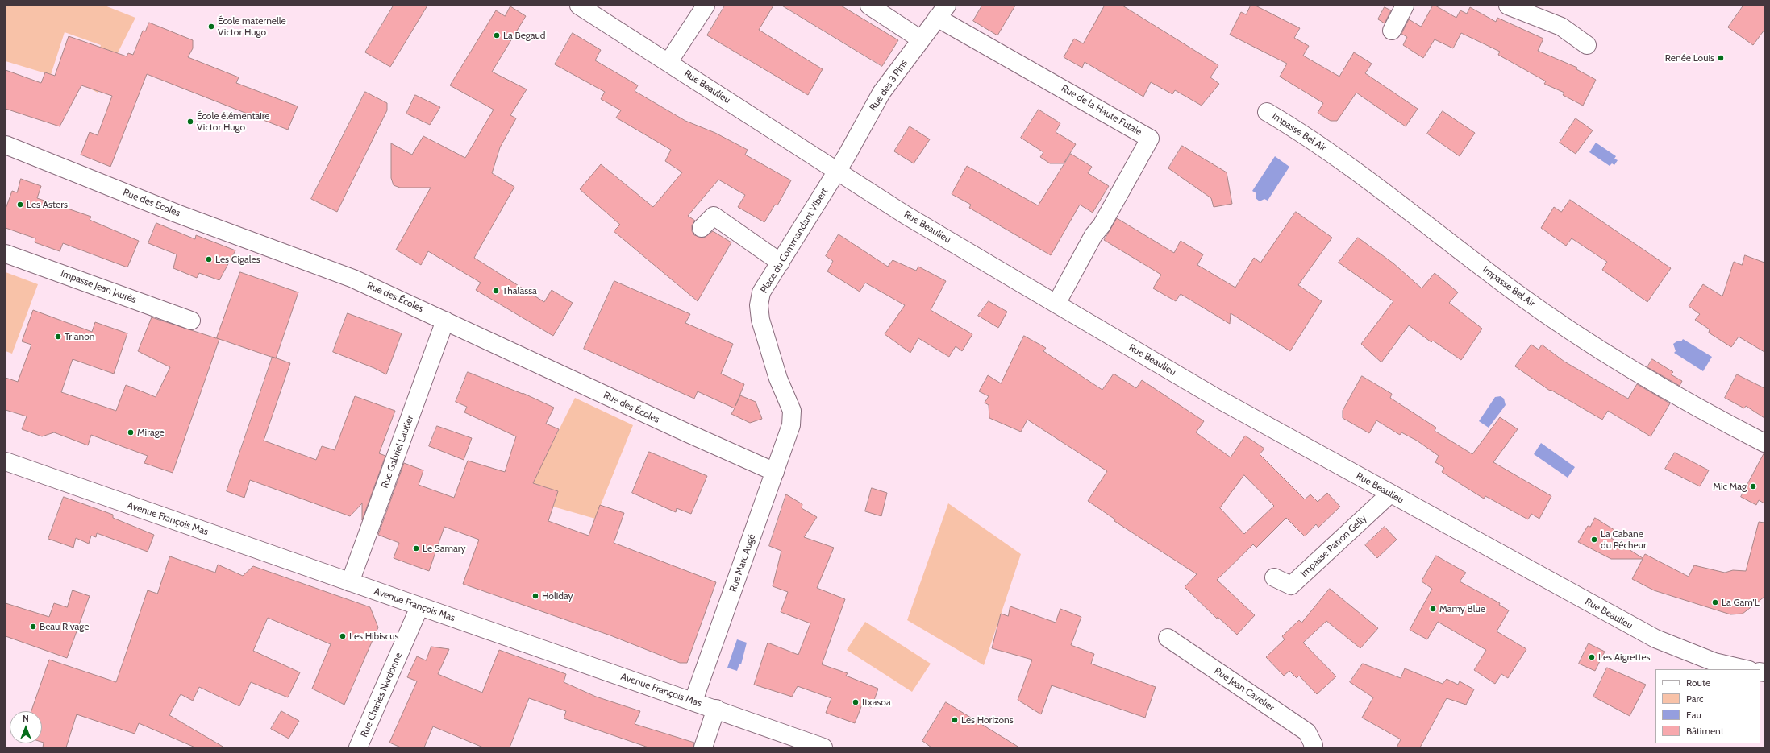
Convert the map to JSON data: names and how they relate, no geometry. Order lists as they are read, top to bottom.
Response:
{
  "streets": {
    "street": [
      "Rue des 3 Pins",
      "Rue Beaulieu",
      "Rue de la Haute Futaie",
      "Impasse Bel Air",
      "Rue des Écoles",
      "Place du Commandant Vibert",
      "Impasse Jean Jaurès",
      "Rue Gabriel Lautier",
      "Avenue François Mas",
      "Impasse Patron Gelly",
      "Rue Marc Augé",
      "Rue Jean Cavelier",
      "Rue Charles Nardonne"
    ]
  },
  "crossings": [
    ["Rue des 3 Pins", "Rue Beaulieu"],
    ["Rue des 3 Pins", "Rue de la Haute Futaie"],
    ["Rue des 3 Pins", "Place du Commandant Vibert"],
    ["Rue Beaulieu", "Rue de la Haute Futaie"],
    ["Rue Beaulieu", "Place du Commandant Vibert"],
    ["Rue Beaulieu", "Impasse Patron Gelly"],
    ["Rue des Écoles", "Rue Gabriel Lautier"],
    ["Rue des Écoles", "Rue Marc Augé"],
    ["Place du Commandant Vibert", "Rue Marc Augé"],
    ["Rue Gabriel Lautier", "Avenue François Mas"],
    ["Avenue François Mas", "Rue Marc Augé"],
    ["Avenue François Mas", "Rue Charles Nardonne"]
  ],
  "places": [
    "École maternelle Victor Hugo",
    "La Begaud",
    "Renée Louis",
    "École élémentaire Victor Hugo",
    "Les Asters",
    "Les Cigales",
    "Thalassa",
    "Trianon",
    "Mirage",
    "Mic Mag",
    "La Cabane du Pêcheur",
    "Le Samary",
    "Holiday",
    "La Gam'L",
    "Mamy Blue",
    "Beau Rivage",
    "Les Hibiscus",
    "Les Aigrettes",
    "Itxasoa",
    "Les Horizons"
  ],
  "legend": [
    "Route",
    "Parc",
    "Eau",
    "Bâtiment"
  ],
  "north": "top"
}
